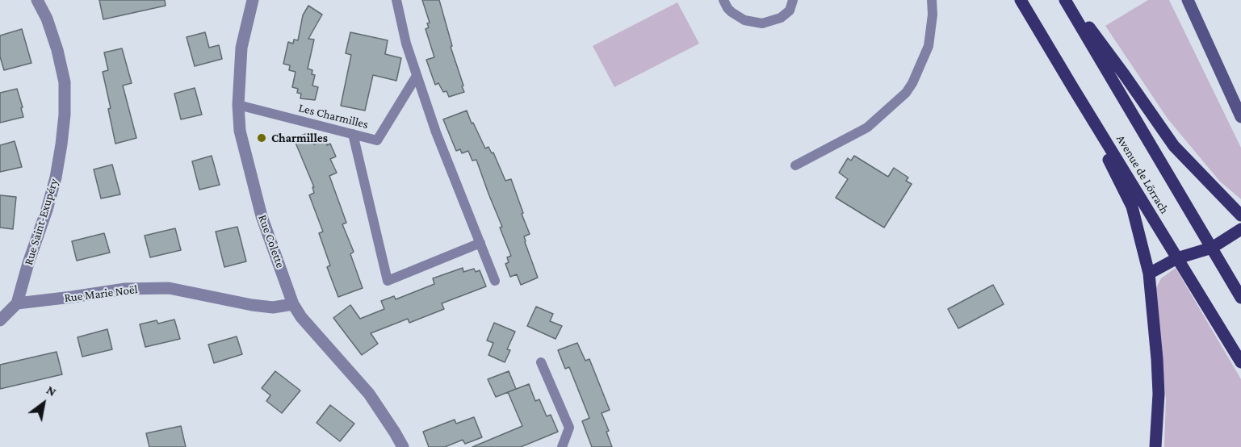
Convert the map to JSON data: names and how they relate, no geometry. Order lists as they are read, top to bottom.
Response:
{
  "streets": {
    "main road": ["Avenue de Lörrach"],
    "street": ["Rue Saint-Exupéry", "Rue Colette", "Rue Marie Noël"],
    "lane": ["Les Charmilles"]
  },
  "crossings": [
    ["Les Charmilles", "Rue Colette"],
    ["Rue Saint-Exupéry", "Rue Marie Noël"],
    ["Rue Colette", "Rue Marie Noël"]
  ],
  "places": ["Charmilles"],
  "north": "top right"
}
